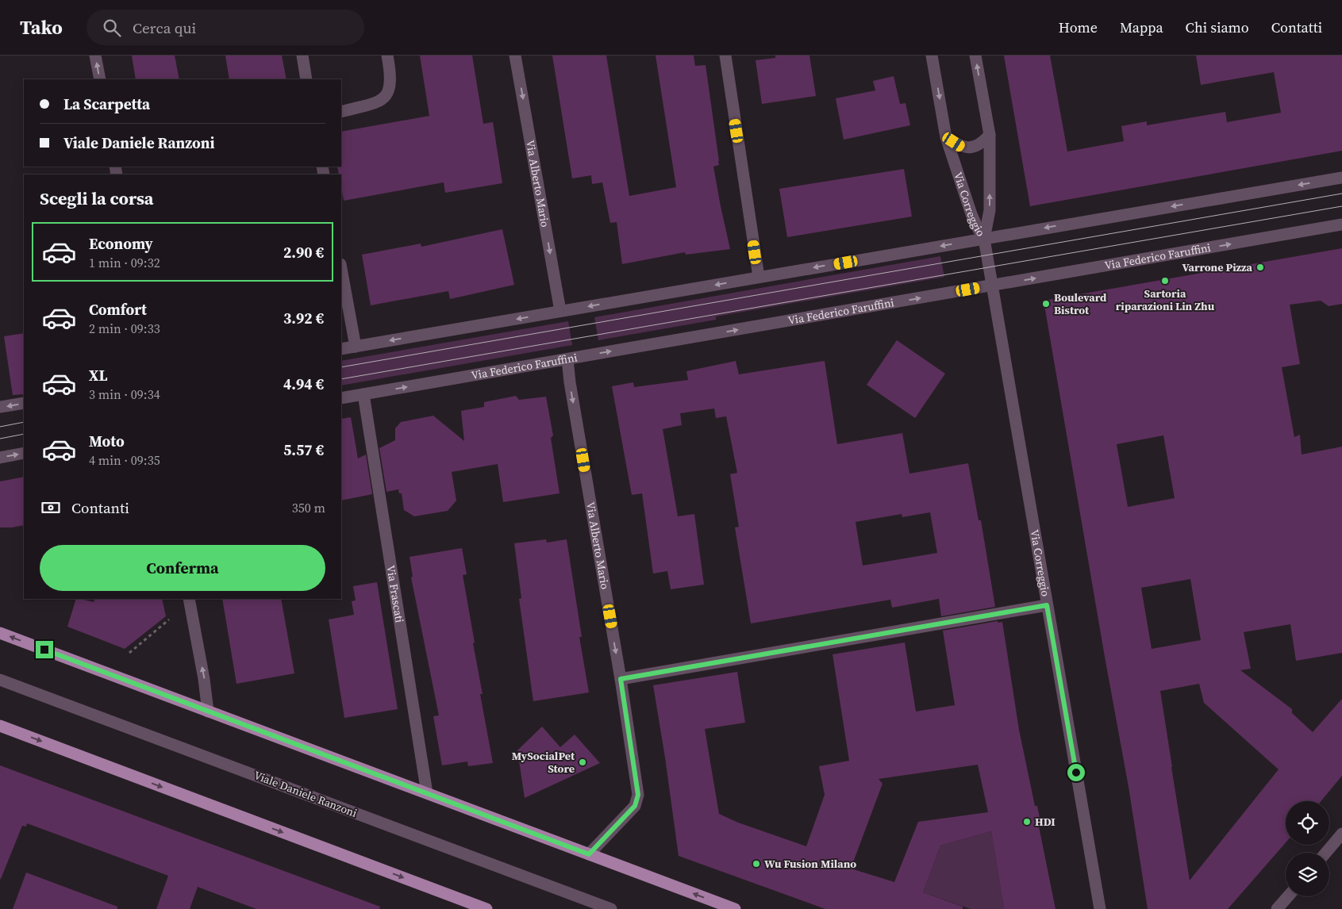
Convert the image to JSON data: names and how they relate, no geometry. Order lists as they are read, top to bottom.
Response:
{
  "streets": {
    "street": [
      "Via Alberto Mario",
      "Via Correggio",
      "Via Federico Faruffini",
      "Via Frascati",
      "Viale Daniele Ranzoni"
    ]
  },
  "crossings": [
    ["Via Alberto Mario", "Via Federico Faruffini"],
    ["Via Correggio", "Via Federico Faruffini"],
    ["Via Federico Faruffini", "Via Frascati"]
  ],
  "one_way": ["Via Alberto Mario"],
  "places": [
    "Varrone Pizza",
    "Sartoria riparazioni Lin Zhu",
    "Boulevard Bistrot",
    "MySocialPet Store",
    "HDI",
    "Wu Fusion Milano"
  ],
  "page": {
    "header": "Tako",
    "search": "Cerca qui",
    "nav": [
      "Home",
      "Mappa",
      "Chi siamo",
      "Contatti"
    ],
    "banner": ["La Scarpetta", "Viale Daniele Ranzoni"],
    "heading": "Scegli la corsa",
    "list": [
      {
        "name": "Economy",
        "note": "1 min · 09:32",
        "value": "2.90 €"
      },
      {
        "name": "Comfort",
        "note": "2 min · 09:33",
        "value": "3.92 €"
      },
      {
        "name": "XL",
        "note": "3 min · 09:34",
        "value": "4.94 €"
      },
      {
        "name": "Moto",
        "note": "4 min · 09:35",
        "value": "5.57 €"
      }
    ],
    "pay": ["Contanti", "350 m"],
    "buttons": "Conferma"
  }
}
